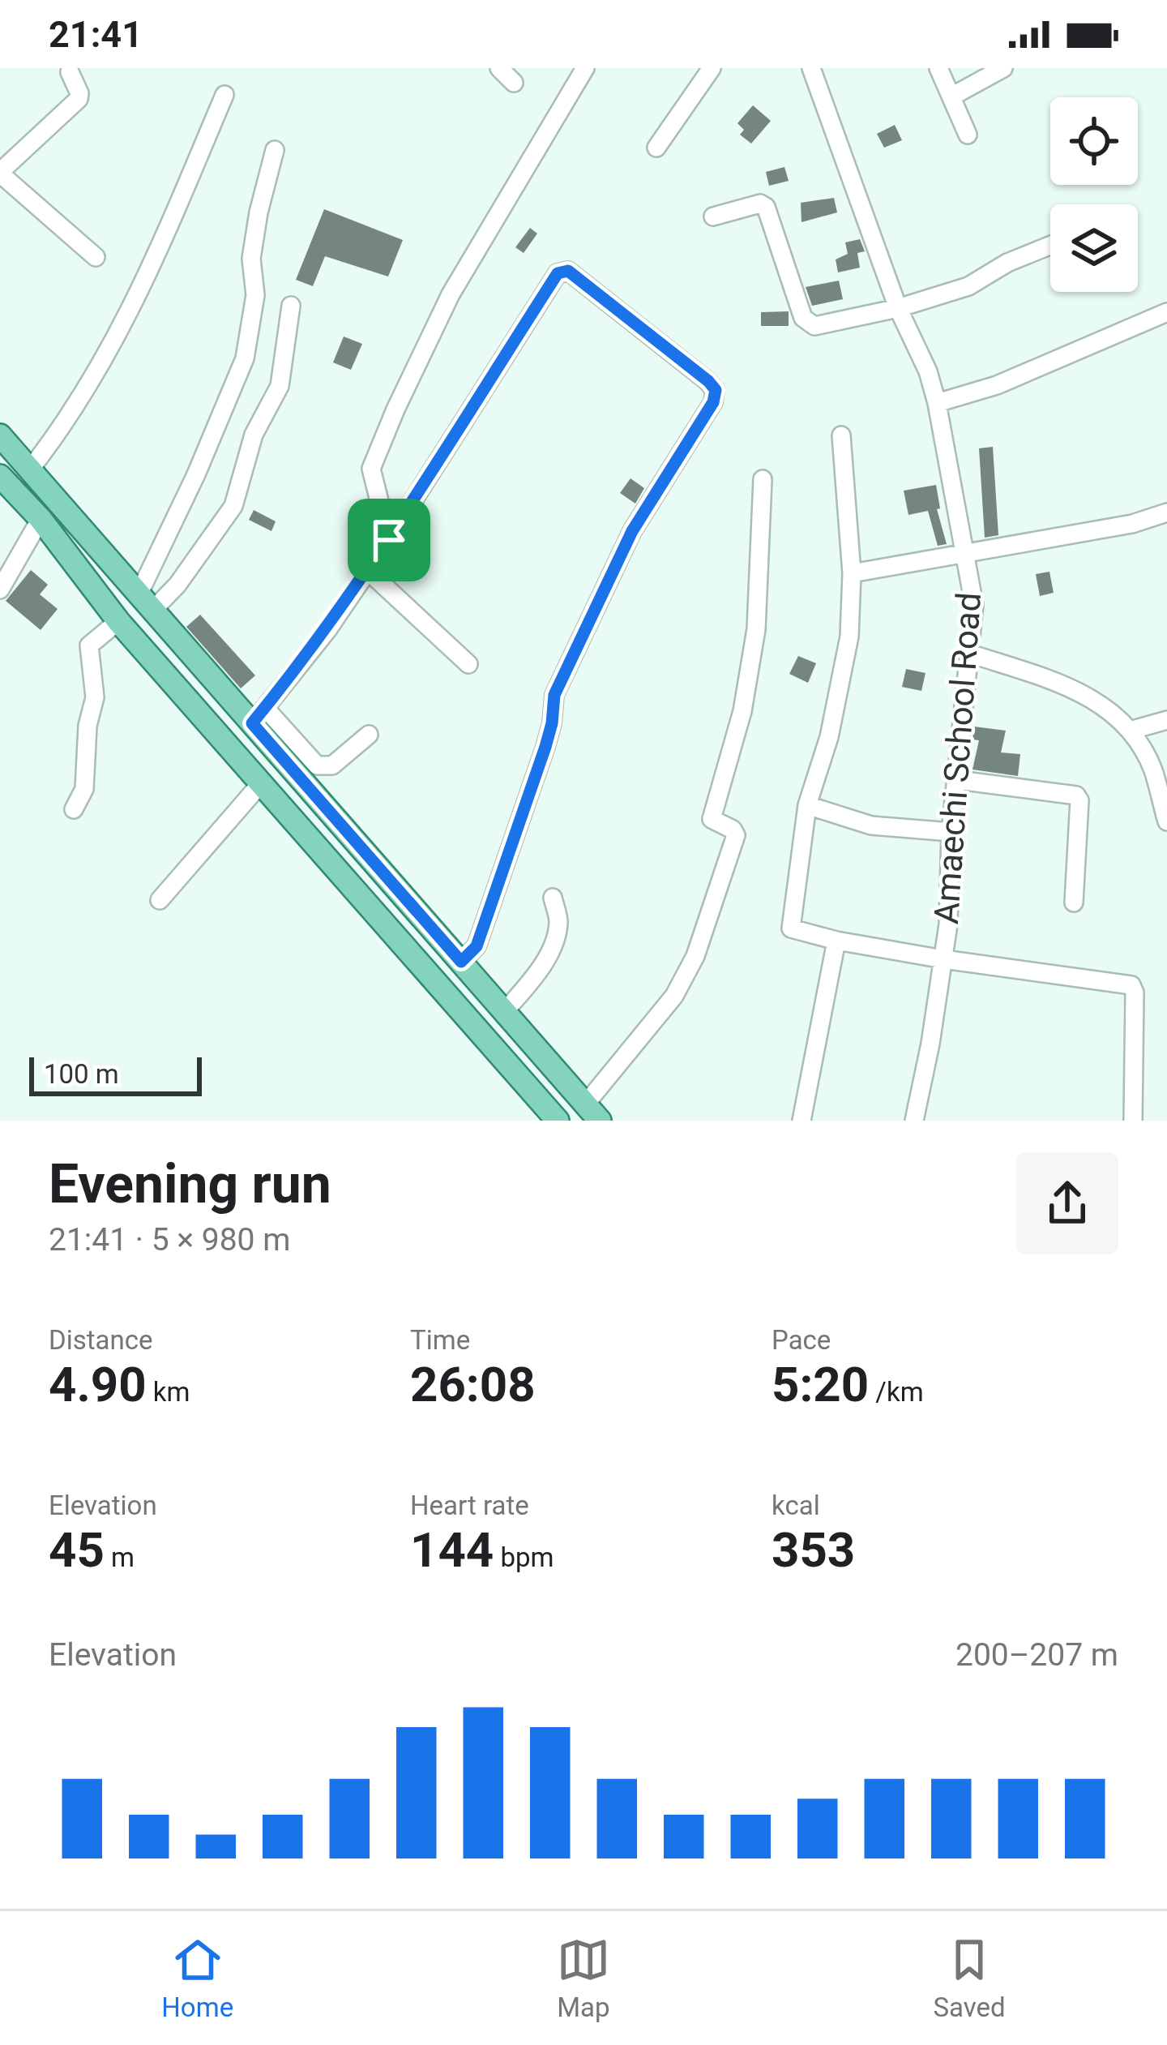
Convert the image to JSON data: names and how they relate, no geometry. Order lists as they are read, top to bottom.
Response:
{
  "streets": {
    "street": ["Amaechi School Road"]
  },
  "scale_bar": "100 m",
  "page": {
    "status": "21:41",
    "scale": "100 m",
    "heading": ["Evening run", "21:41 · 5 × 980 m"],
    "stats": [
      ["Distance", "4.90 km"],
      ["Time", "26:08"],
      ["Pace", "5:20 /km"],
      ["Elevation", "45 m"],
      ["Heart rate", "144 bpm"],
      ["kcal", "353"]
    ],
    "chart": ["Elevation", "200–207 m"],
    "tabs": ["Home", "Map", "Saved"]
  }
}
